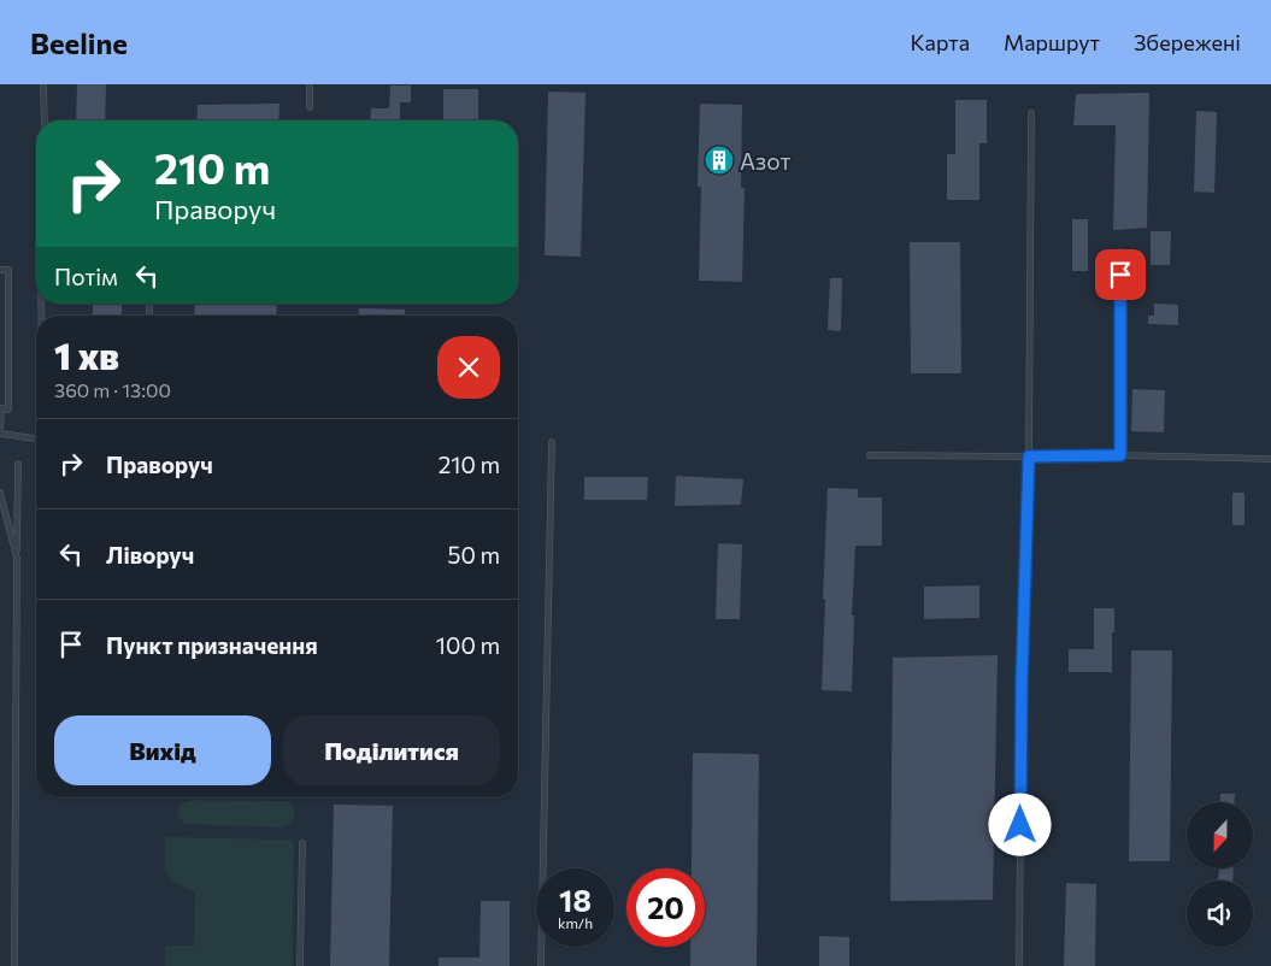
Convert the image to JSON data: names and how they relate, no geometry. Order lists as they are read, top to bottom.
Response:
{
  "places": {
    "building": ["Азот"]
  },
  "north": "bottom",
  "page": {
    "header": "Beeline",
    "nav": ["Карта", "Маршрут", "Збережені"],
    "turn": ["210 m", "Праворуч"],
    "then": "Потім",
    "heading": ["1 хв", "360 m · 13:00"],
    "list": [
      {
        "name": "Праворуч",
        "value": "210 m"
      },
      {
        "name": "Ліворуч",
        "value": "50 m"
      },
      {
        "name": "Пункт призначення",
        "value": "100 m"
      }
    ],
    "buttons": ["Вихід", "Поділитися"],
    "speed": "18 km/h",
    "limit": "20"
  }
}
